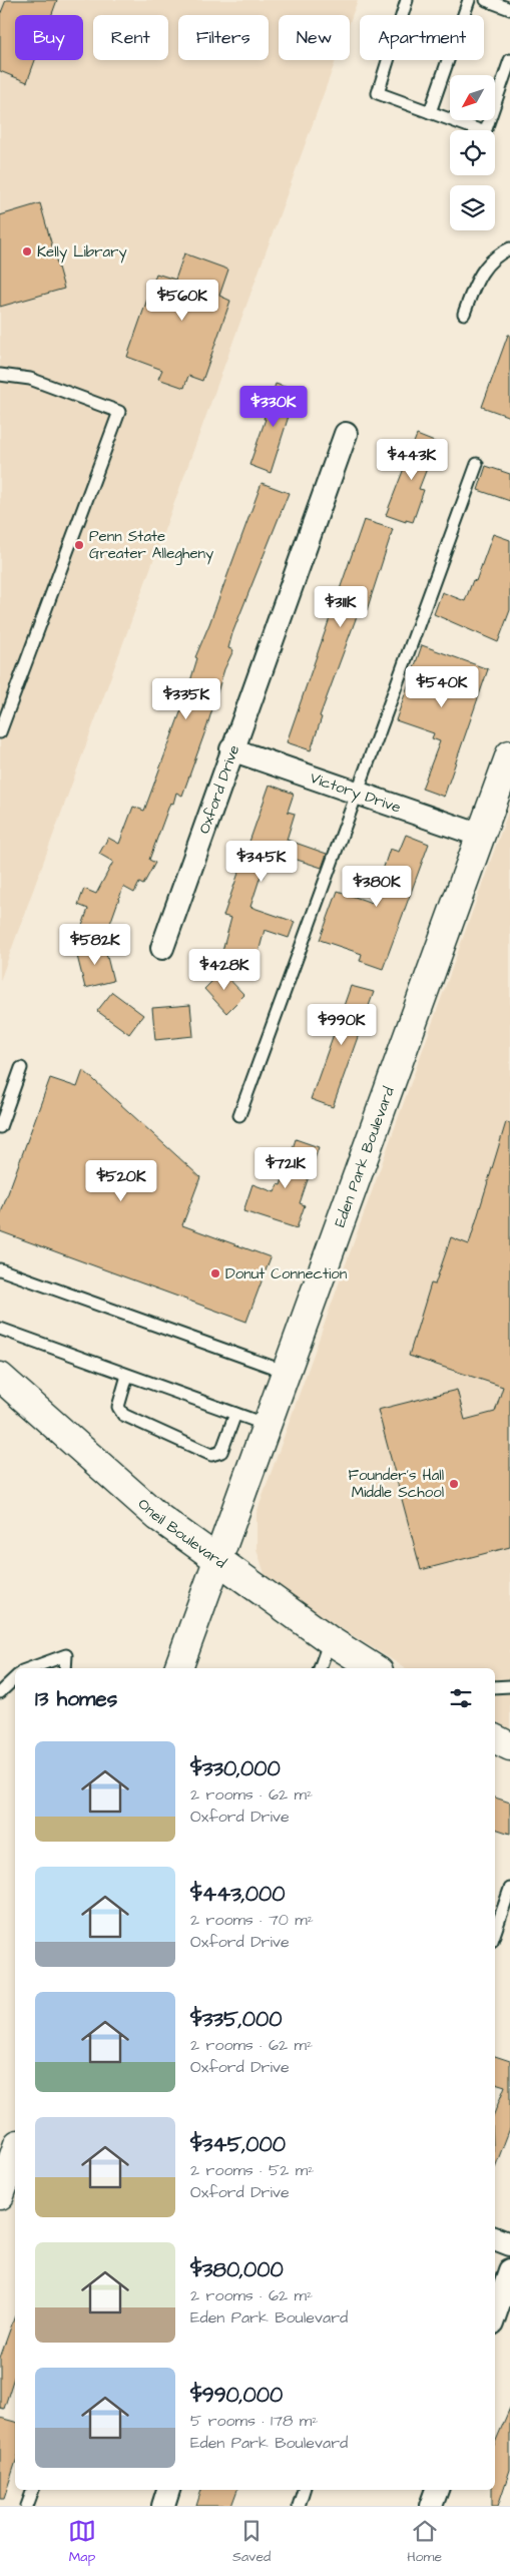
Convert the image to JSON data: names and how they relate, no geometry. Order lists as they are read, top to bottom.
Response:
{
  "streets": {
    "main road": ["Eden Park Boulevard", "Oneil Boulevard"],
    "street": ["Oxford Drive", "Victory Drive"]
  },
  "crossings": [
    ["Oxford Drive", "Victory Drive"],
    ["Victory Drive", "Eden Park Boulevard"],
    ["Eden Park Boulevard", "Oneil Boulevard"]
  ],
  "places": [
    "Kelly Library",
    "Penn State Greater Allegheny",
    "Donut Connection",
    "Founder's Hall Middle School"
  ],
  "north": "bottom left",
  "page": {
    "chip": [
      "Buy",
      "Rent",
      "Filters",
      "New",
      "Apartment"
    ],
    "price": [
      "$560K",
      "$330K",
      "$443K",
      "$311K",
      "$540K",
      "$335K",
      "$345K",
      "$380K",
      "$582K",
      "$428K",
      "$990K",
      "$721K",
      "$520K"
    ],
    "heading": "13 homes",
    "list": [
      {
        "name": "$330,000",
        "note": "2 rooms · 62 m² · Oxford Drive"
      },
      {
        "name": "$443,000",
        "note": "2 rooms · 70 m² · Oxford Drive"
      },
      {
        "name": "$335,000",
        "note": "2 rooms · 62 m² · Oxford Drive"
      },
      {
        "name": "$345,000",
        "note": "2 rooms · 52 m² · Oxford Drive"
      },
      {
        "name": "$380,000",
        "note": "2 rooms · 62 m² · Eden Park Boulevard"
      },
      {
        "name": "$990,000",
        "note": "5 rooms · 178 m² · Eden Park Boulevard"
      }
    ],
    "tabs": ["Map", "Saved", "Home"]
  }
}
